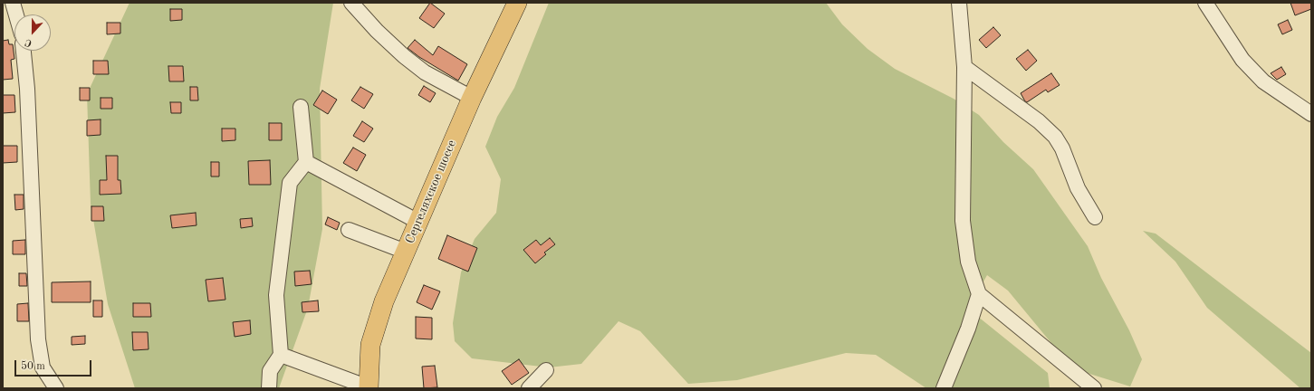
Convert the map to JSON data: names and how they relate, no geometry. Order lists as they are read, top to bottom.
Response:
{
  "streets": {
    "main road": ["Сергеляхское шоссе"]
  },
  "scale_bar": "50 m",
  "north": "bottom"
}
